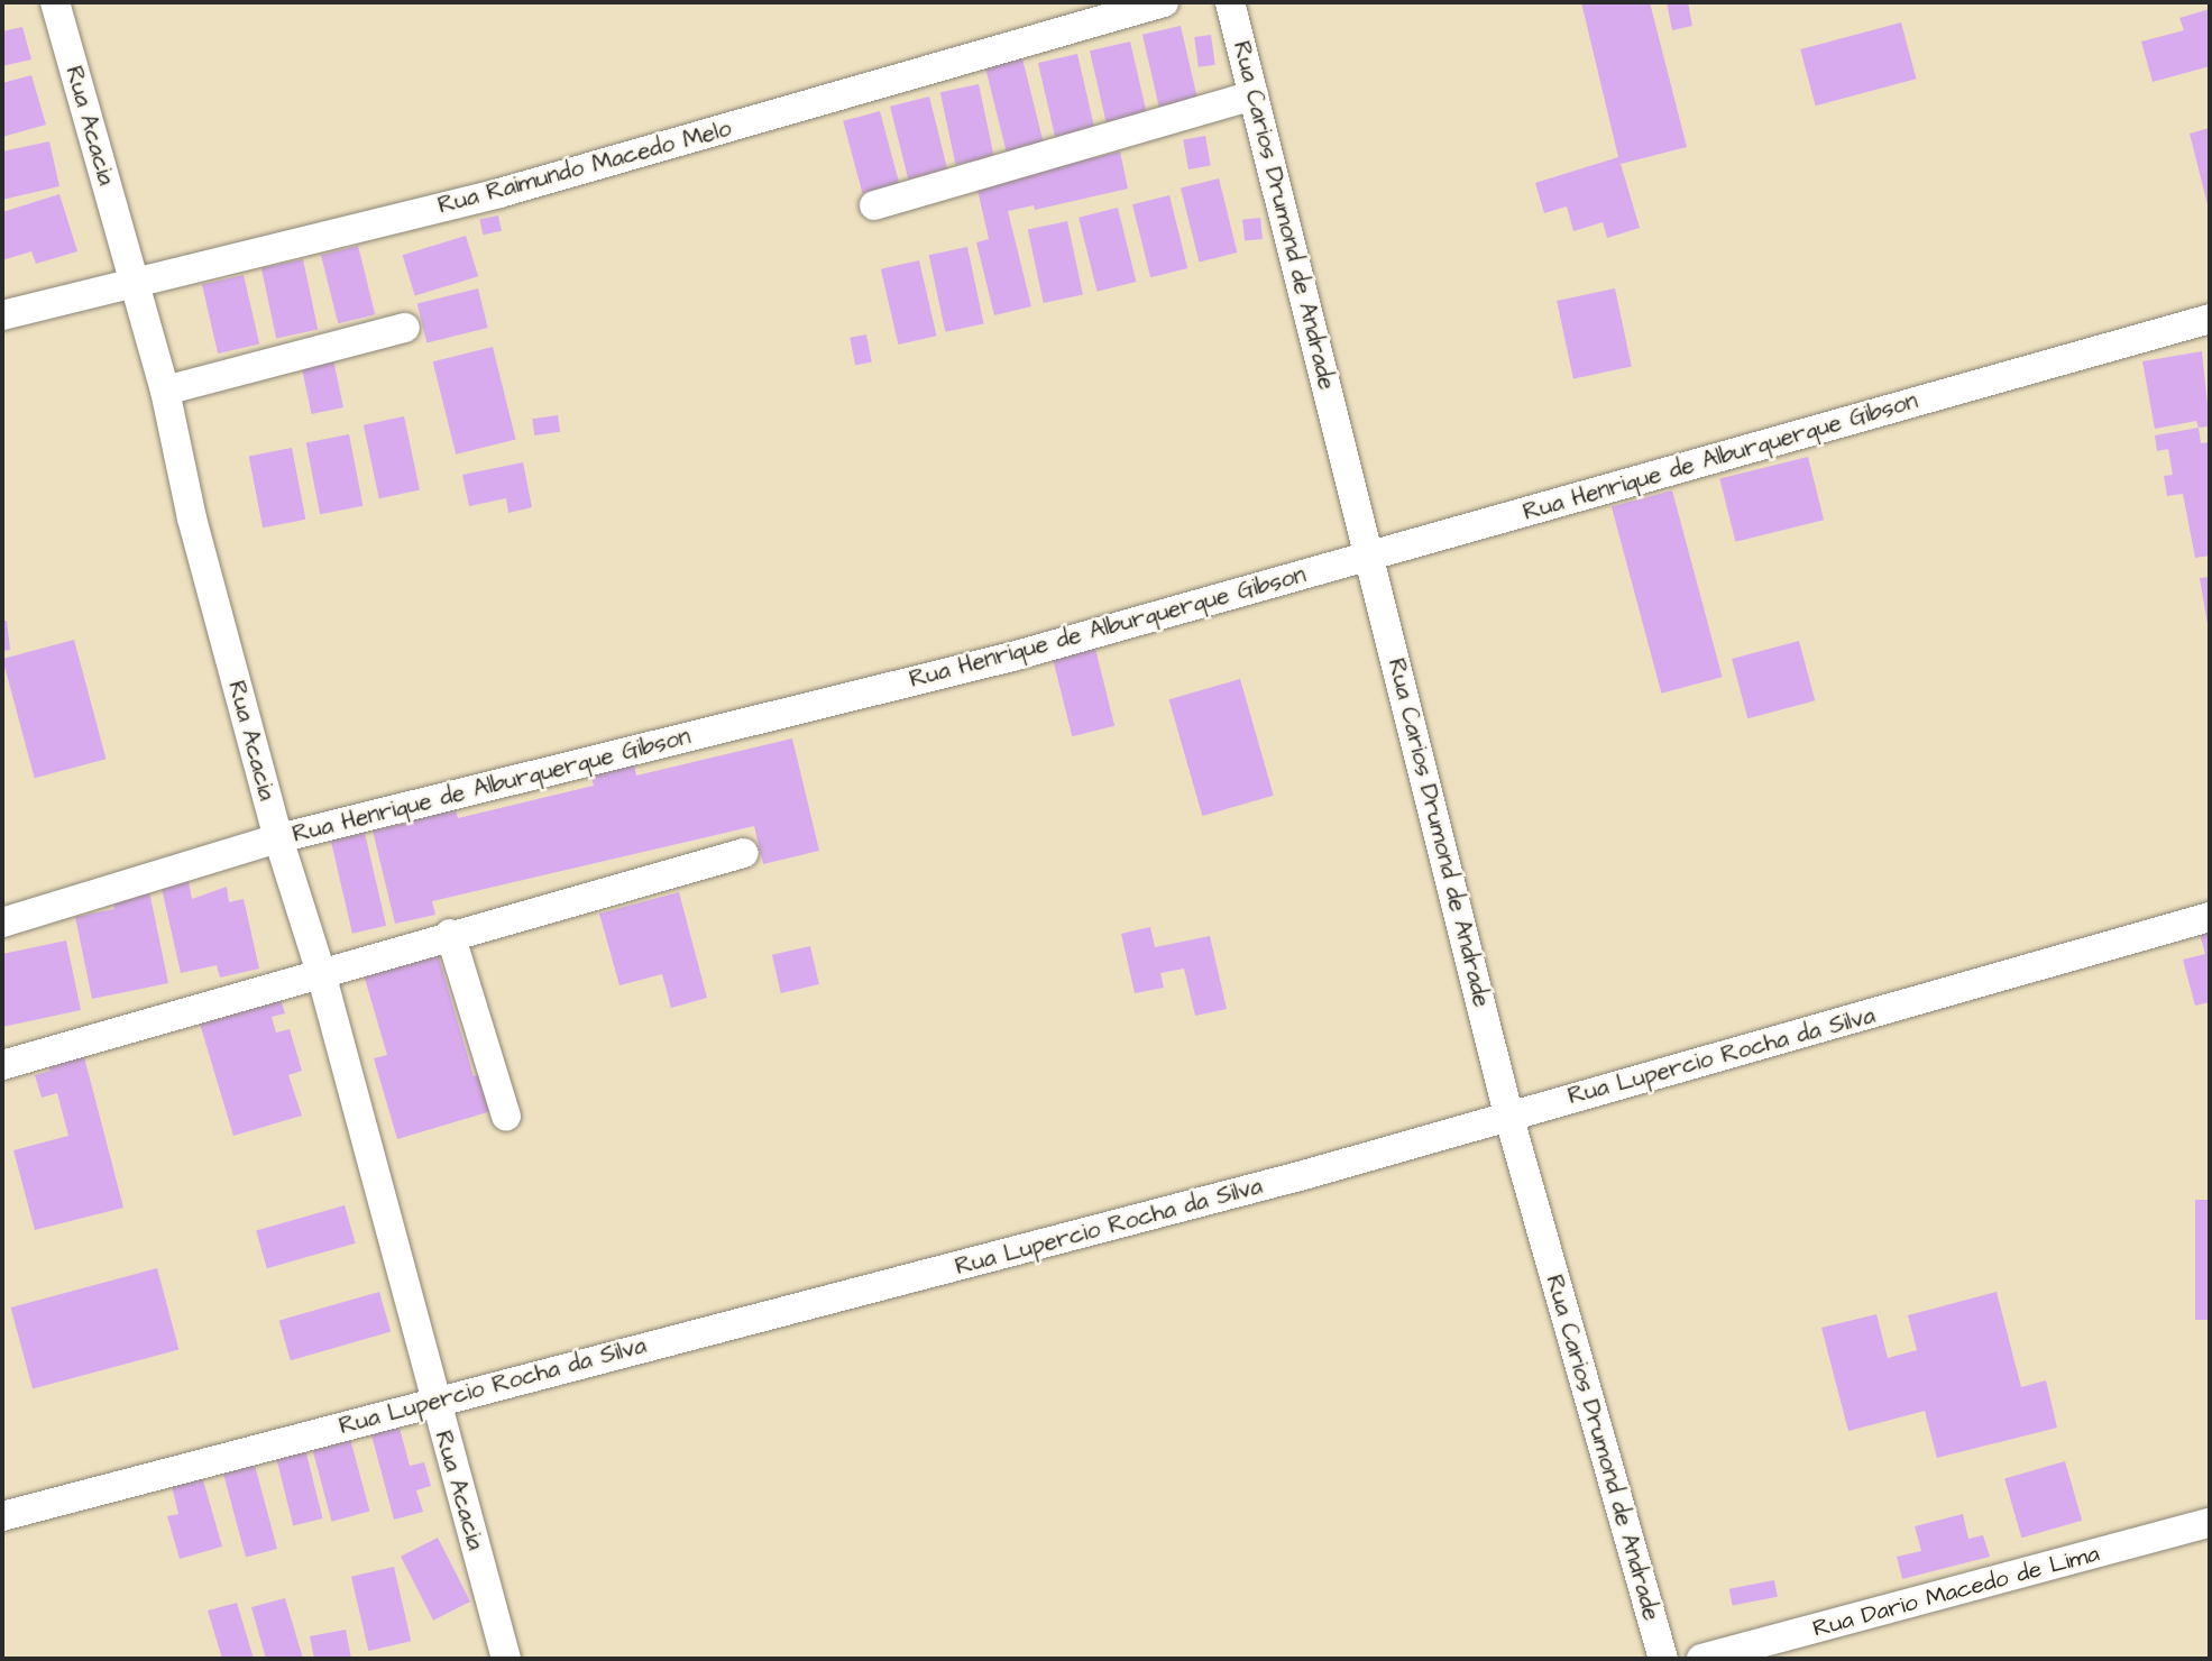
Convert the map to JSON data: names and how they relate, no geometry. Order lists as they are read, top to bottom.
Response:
{
  "streets": {
    "street": [
      "Rua Acacia",
      "Rua Raimundo Macedo Melo",
      "Rua Carios Drumond de Andrade",
      "Rua Henrique de Alburquerque Gibson",
      "Rua Lupercio Rocha da Silva",
      "Rua Dario Macedo de Lima"
    ]
  },
  "crossings": [
    ["Rua Acacia", "Rua Raimundo Macedo Melo"],
    ["Rua Acacia", "Rua Henrique de Alburquerque Gibson"],
    ["Rua Acacia", "Rua Lupercio Rocha da Silva"],
    ["Rua Carios Drumond de Andrade", "Rua Henrique de Alburquerque Gibson"],
    ["Rua Carios Drumond de Andrade", "Rua Lupercio Rocha da Silva"]
  ]
}
